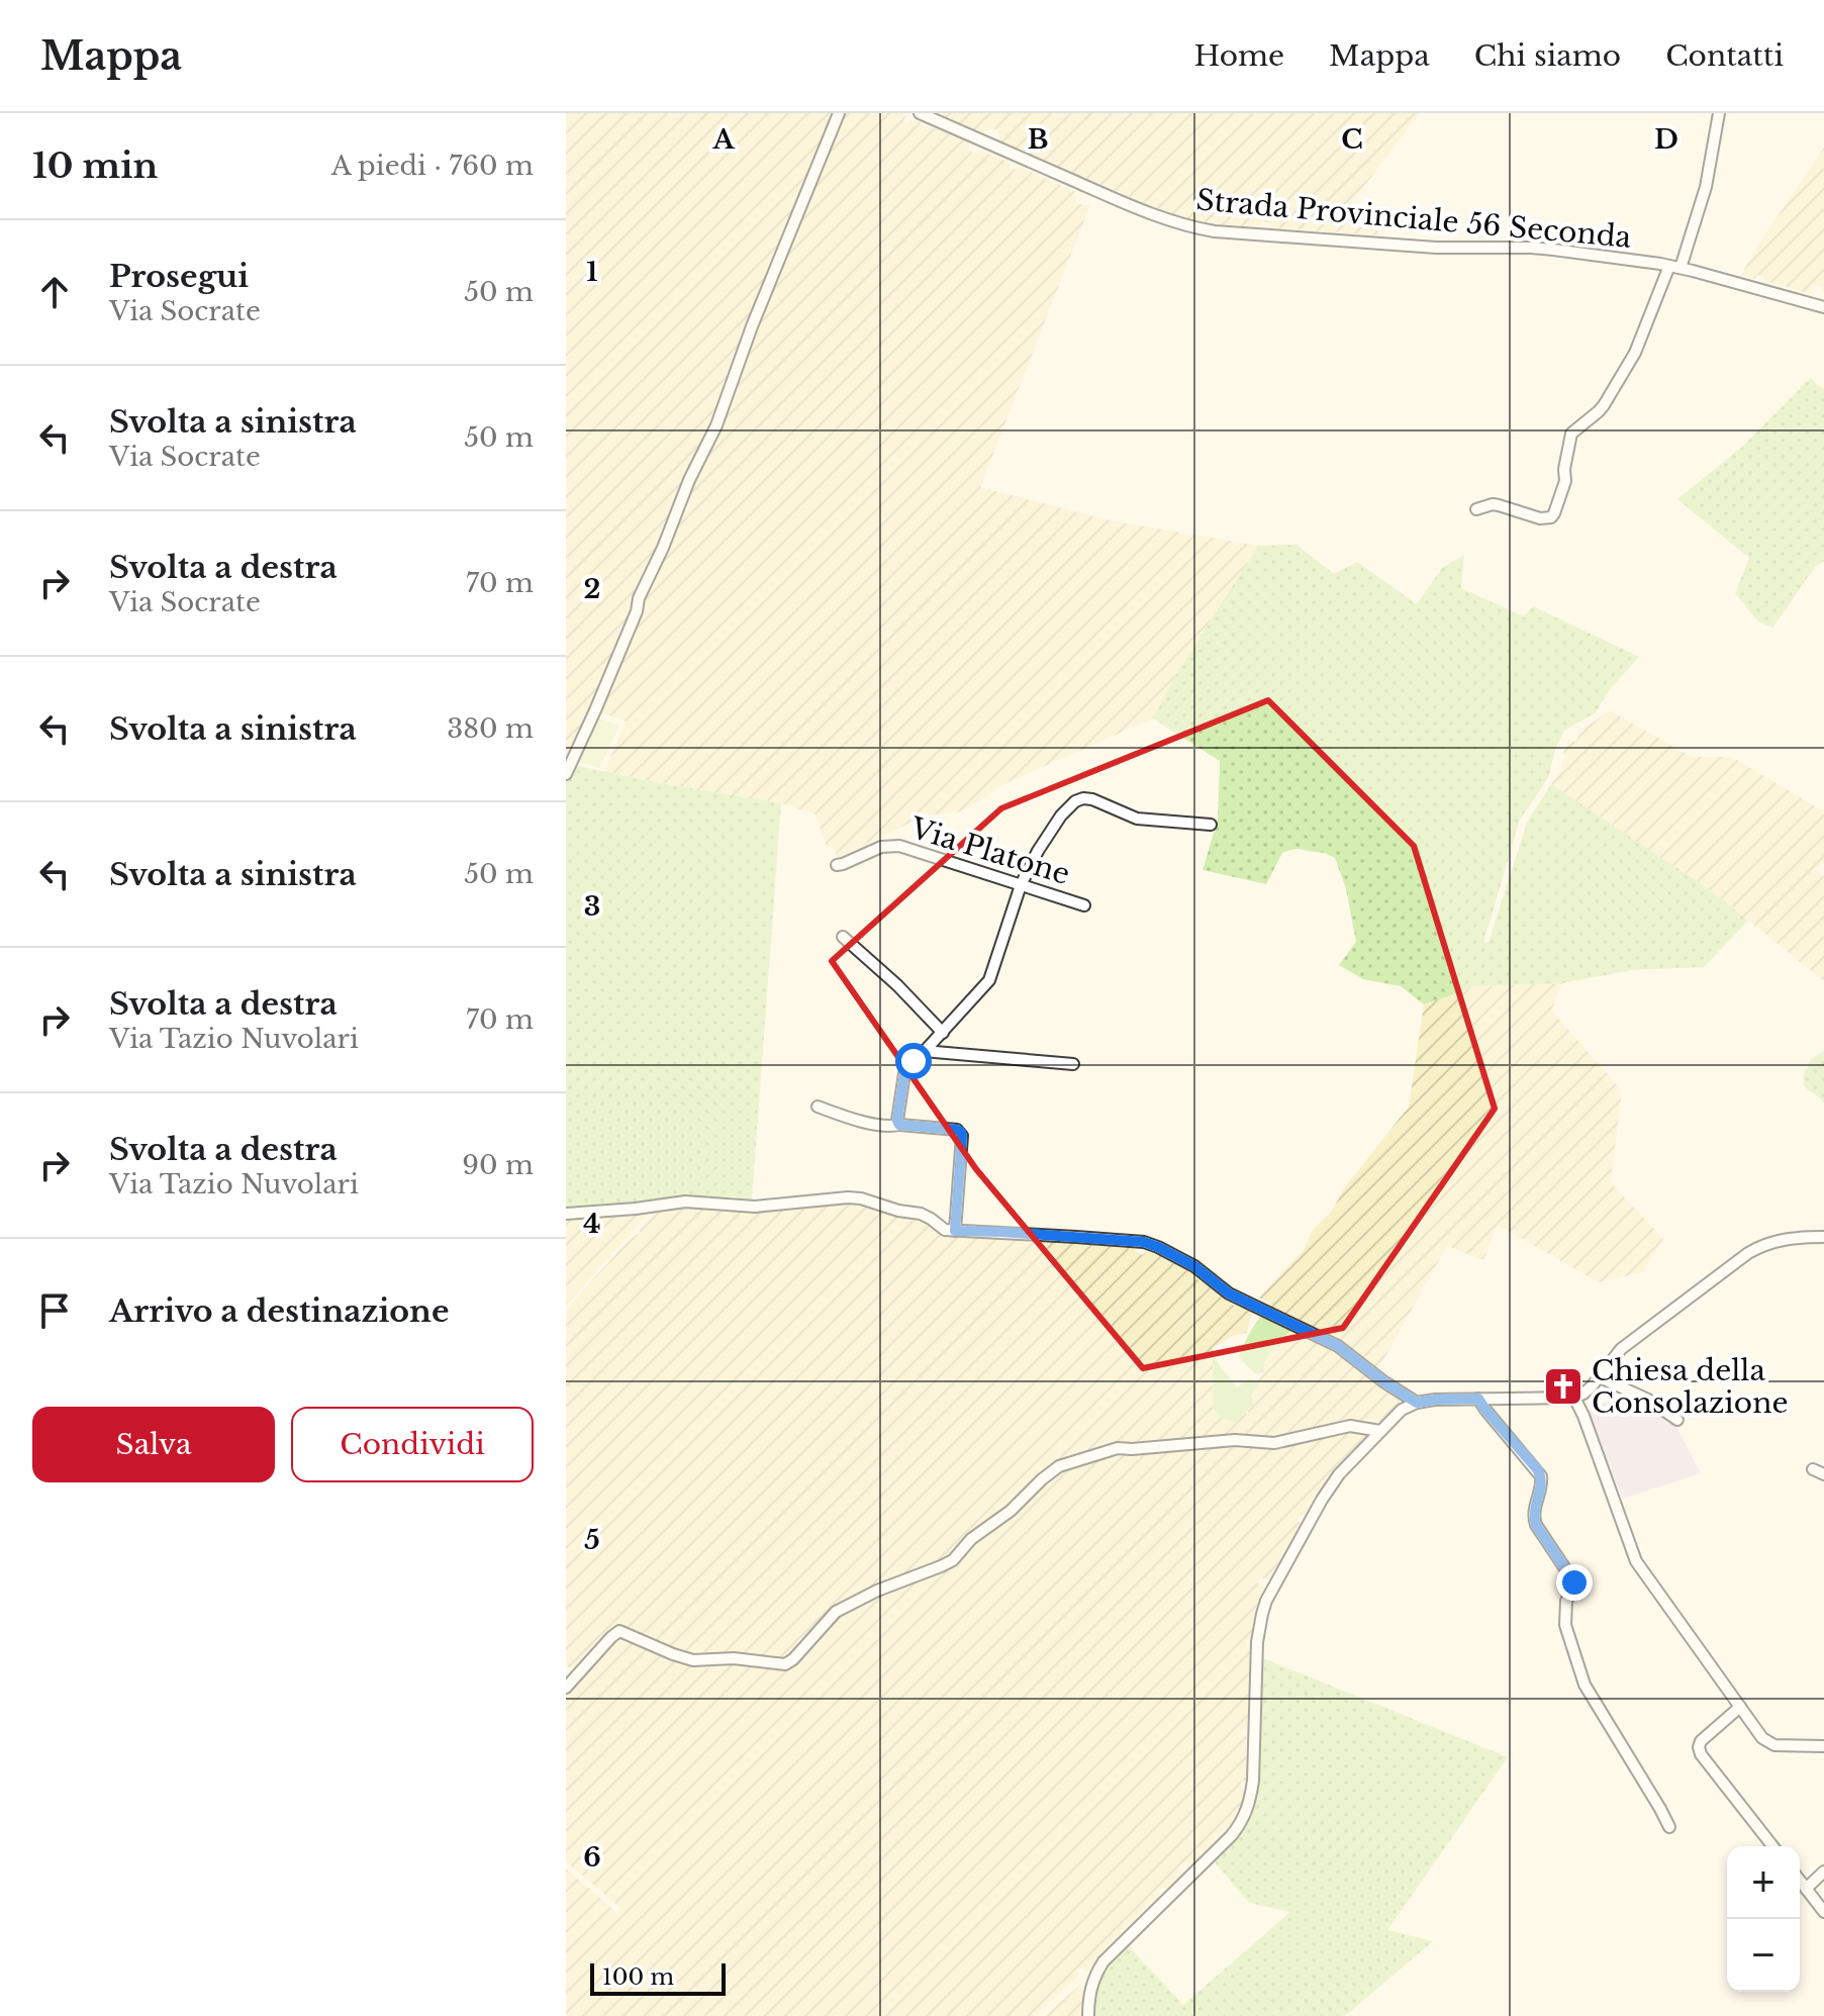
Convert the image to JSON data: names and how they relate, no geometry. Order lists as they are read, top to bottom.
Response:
{
  "streets": {
    "street": ["Strada Provinciale 56 Seconda", "Via Platone"]
  },
  "places": {
    "church": ["Chiesa della Consolazione"]
  },
  "scale_bar": "100 m",
  "page": {
    "header": "Mappa",
    "nav": [
      "Home",
      "Mappa",
      "Chi siamo",
      "Contatti"
    ],
    "heading": ["10 min", "A piedi · 760 m"],
    "list": [
      ["Prosegui", "Via Socrate", "50 m"],
      ["Svolta a sinistra", "Via Socrate", "50 m"],
      ["Svolta a destra", "Via Socrate", "70 m"],
      ["Svolta a sinistra", "380 m"],
      ["Svolta a sinistra", "50 m"],
      ["Svolta a destra", "Via Tazio Nuvolari", "70 m"],
      ["Svolta a destra", "Via Tazio Nuvolari", "90 m"],
      "Arrivo a destinazione"
    ],
    "buttons": ["Salva", "Condividi"],
    "map_buttons": ["+", "−"],
    "scale": "100 m"
  },
  "grid": {
    "columns": [
      "A",
      "B",
      "C",
      "D"
    ],
    "rows": [
      "1",
      "2",
      "3",
      "4",
      "5",
      "6"
    ]
  }
}
